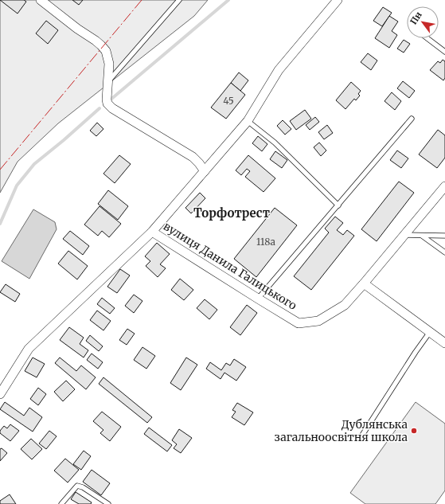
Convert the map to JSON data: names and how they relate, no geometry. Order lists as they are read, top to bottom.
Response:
{
  "streets": {
    "street": ["вулиця Данила Галицького"]
  },
  "districts": ["Торфотрест"],
  "places": ["Дублянська загальноосвітня школа"],
  "house_numbers": ["45", "118а"],
  "north": "top left"
}
